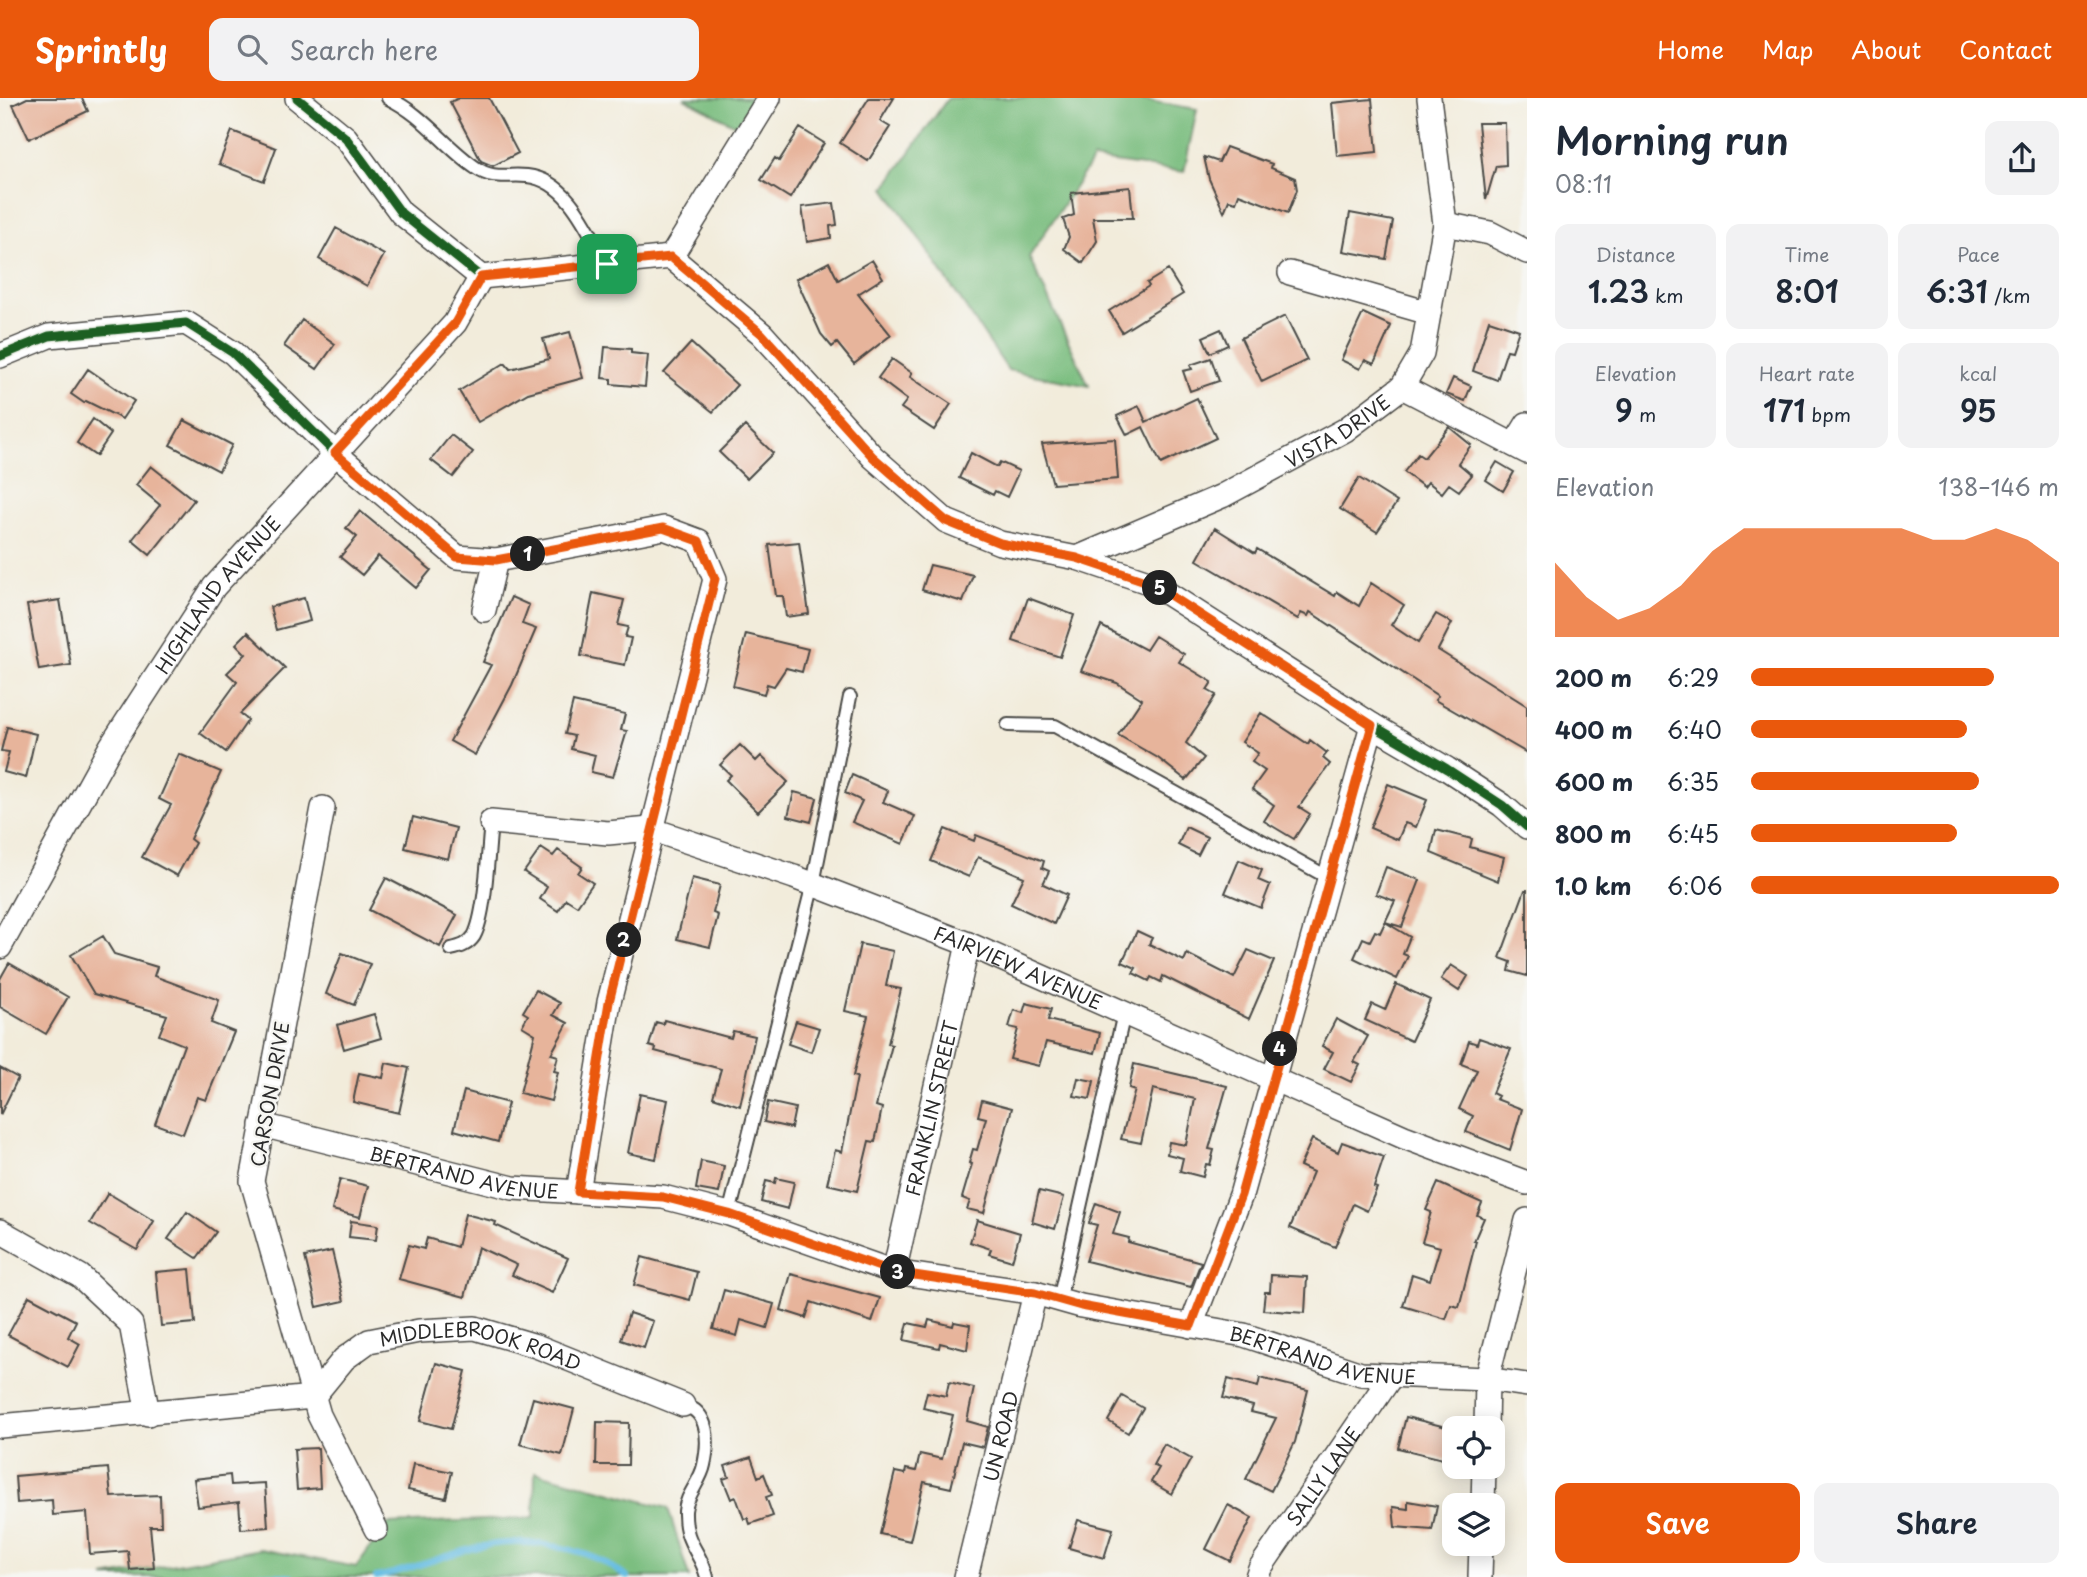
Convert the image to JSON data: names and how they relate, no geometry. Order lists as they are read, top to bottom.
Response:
{
  "streets": {
    "street": [
      "VISTA DRIVE",
      "HIGHLAND AVENUE",
      "FAIRVIEW AVENUE",
      "CARSON DRIVE",
      "FRANKLIN STREET",
      "BERTRAND AVENUE",
      "MIDDLEBROOK ROAD",
      "UN ROAD",
      "SALLY LANE"
    ]
  },
  "crossings": [
    ["FAIRVIEW AVENUE", "FRANKLIN STREET"],
    ["CARSON DRIVE", "BERTRAND AVENUE"],
    ["CARSON DRIVE", "MIDDLEBROOK ROAD"],
    ["FRANKLIN STREET", "BERTRAND AVENUE"],
    ["BERTRAND AVENUE", "UN ROAD"],
    ["BERTRAND AVENUE", "SALLY LANE"]
  ],
  "page": {
    "header": "Sprintly",
    "search": "Search here",
    "nav": [
      "Home",
      "Map",
      "About",
      "Contact"
    ],
    "heading": ["Morning run", "08:11"],
    "stats": [
      ["Distance", "1.23 km"],
      ["Time", "8:01"],
      ["Pace", "6:31 /km"],
      ["Elevation", "9 m"],
      ["Heart rate", "171 bpm"],
      ["kcal", "95"]
    ],
    "chart": ["Elevation", "138–146 m"],
    "pins": [
      "1",
      "5",
      "2",
      "4",
      "3"
    ],
    "list": [
      {
        "name": "200 m",
        "note": "6:29"
      },
      {
        "name": "400 m",
        "note": "6:40"
      },
      {
        "name": "600 m",
        "note": "6:35"
      },
      {
        "name": "800 m",
        "note": "6:45"
      },
      {
        "name": "1.0 km",
        "note": "6:06"
      }
    ],
    "buttons": ["Save", "Share"]
  }
}
